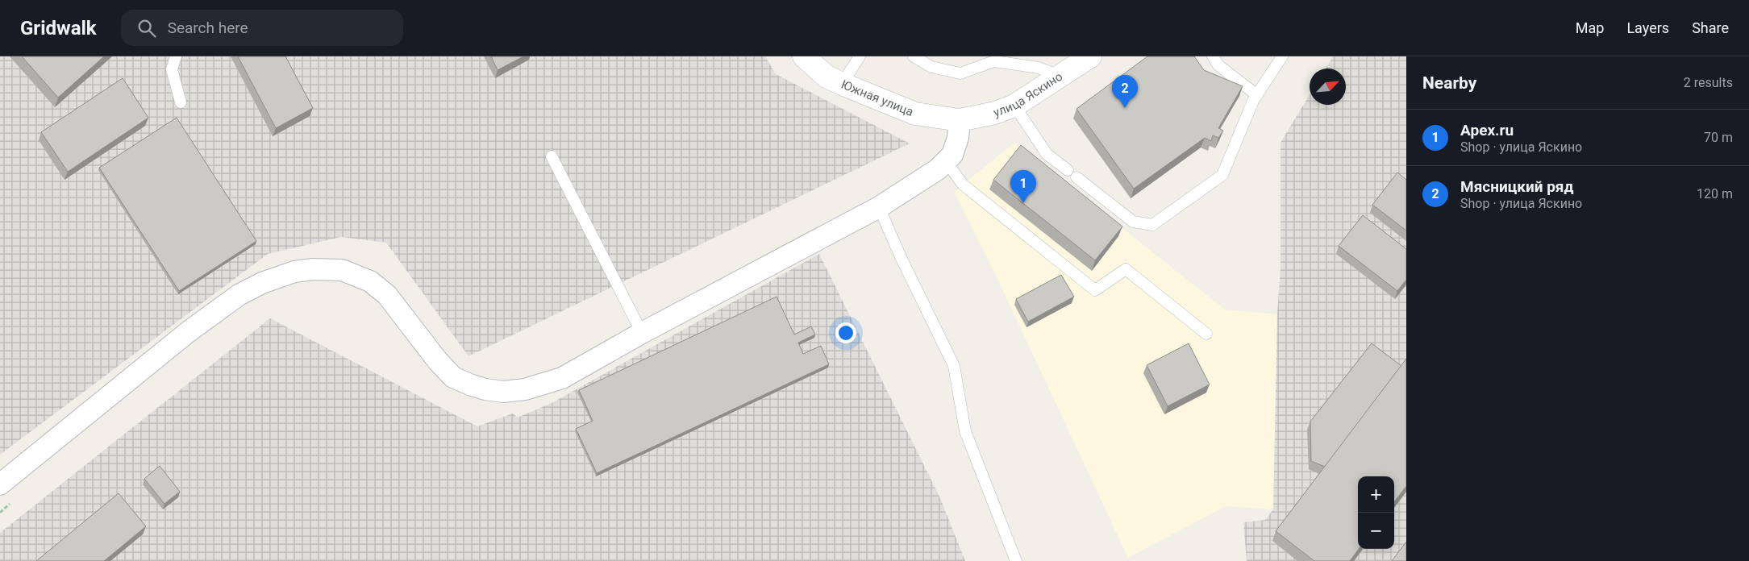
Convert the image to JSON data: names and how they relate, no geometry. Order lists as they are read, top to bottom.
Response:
{
  "streets": {
    "street": ["улица Яскино", "Южная улица"]
  },
  "crossings": [
    ["улица Яскино", "Южная улица"]
  ],
  "north": "top right",
  "page": {
    "header": "Gridwalk",
    "search": "Search here",
    "nav": ["Map", "Layers", "Share"],
    "heading": ["Nearby", "2 results"],
    "pins": ["2", "1"],
    "list": [
      {
        "mark": "1",
        "name": "Apex.ru",
        "note": "Shop · улица Яскино",
        "value": "70 m"
      },
      {
        "mark": "2",
        "name": "Мясницкий ряд",
        "note": "Shop · улица Яскино",
        "value": "120 m"
      }
    ],
    "map_buttons": ["+", "−"]
  }
}
